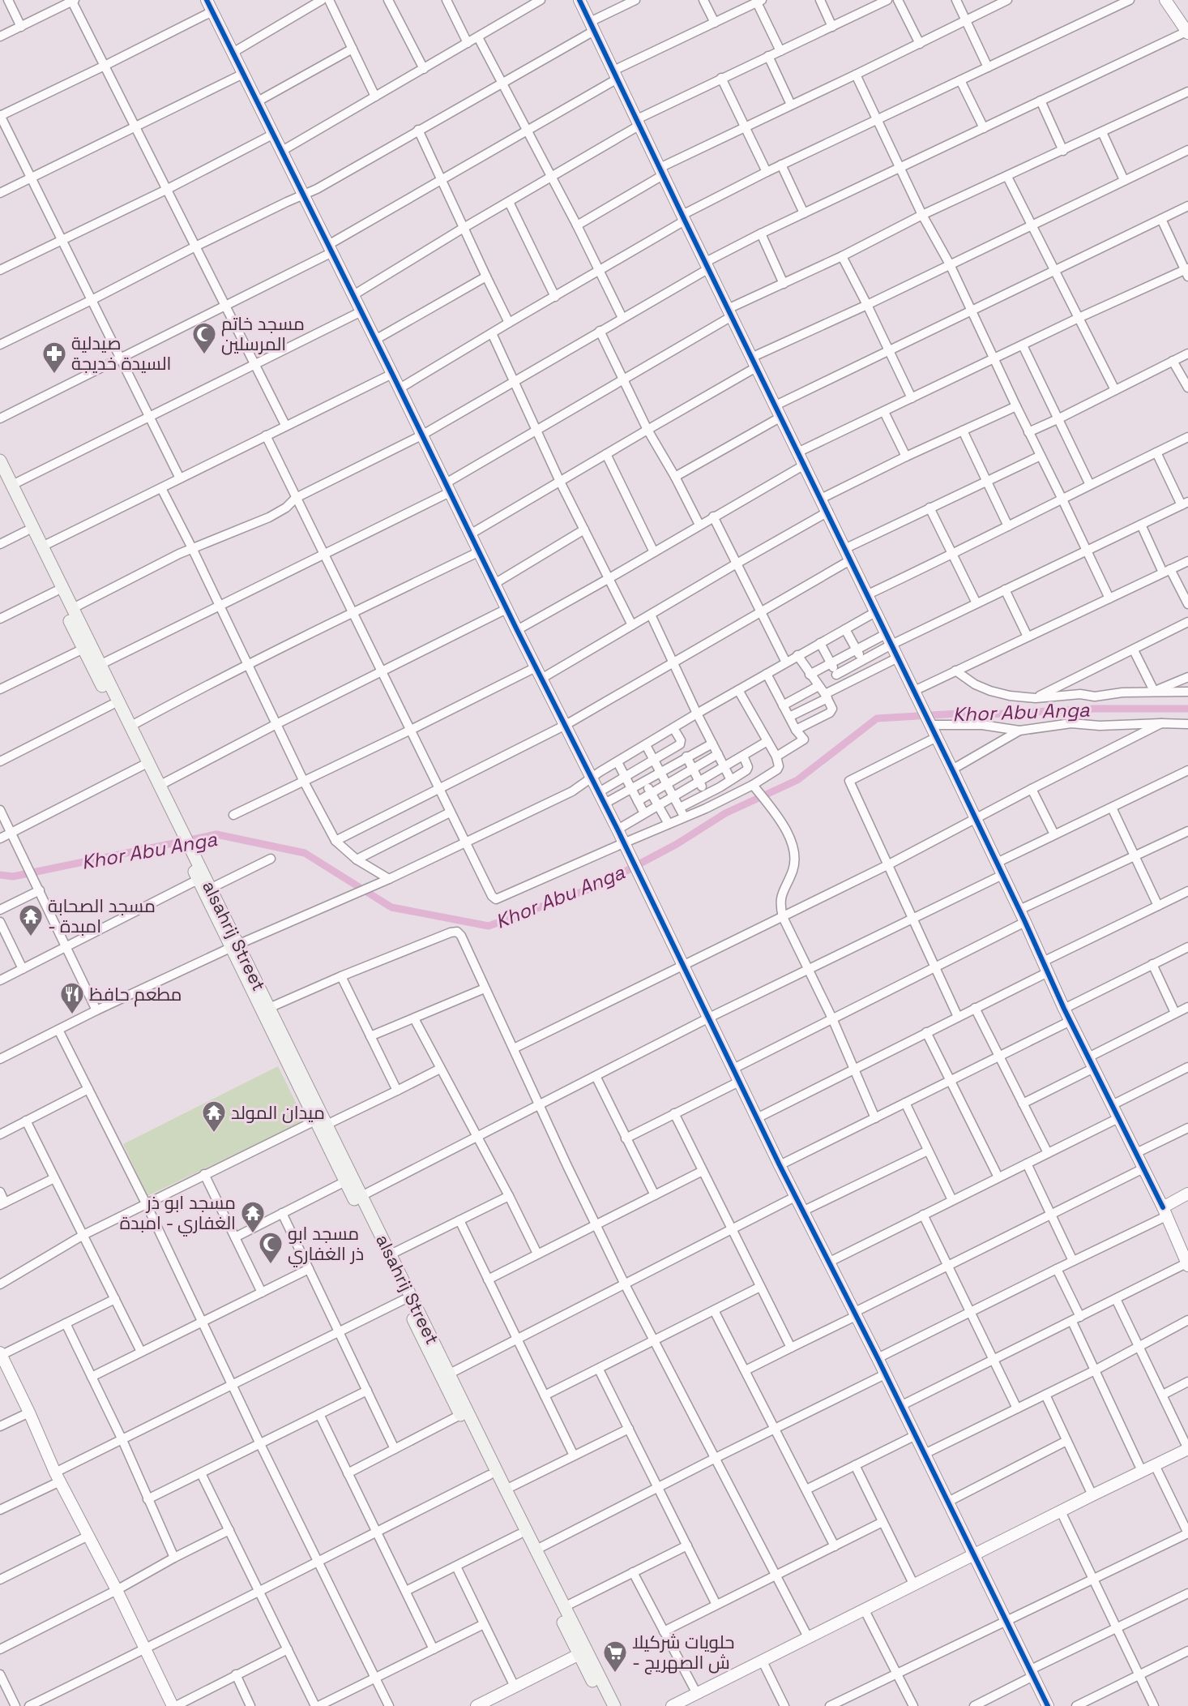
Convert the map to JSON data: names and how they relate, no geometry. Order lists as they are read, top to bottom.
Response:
{
  "streets": {
    "main road": ["alsahrij Street"]
  },
  "water": ["Khor Abu Anga"],
  "places": {
    "mosque": ["مسجد خاتم المرسلين", "مسجد ابو ذر الغفاري"],
    "pharmacy": ["صيدلية السيدة خديجة"],
    "temple": ["مسجد الصحابة - امبدة", "ميدان المولد", "مسجد ابو ذر الغفاري - امبدة"],
    "restaurant": ["مطعم حافظ"],
    "supermarket": ["حلويات شركيلا - ش الصهريج"]
  }
}
